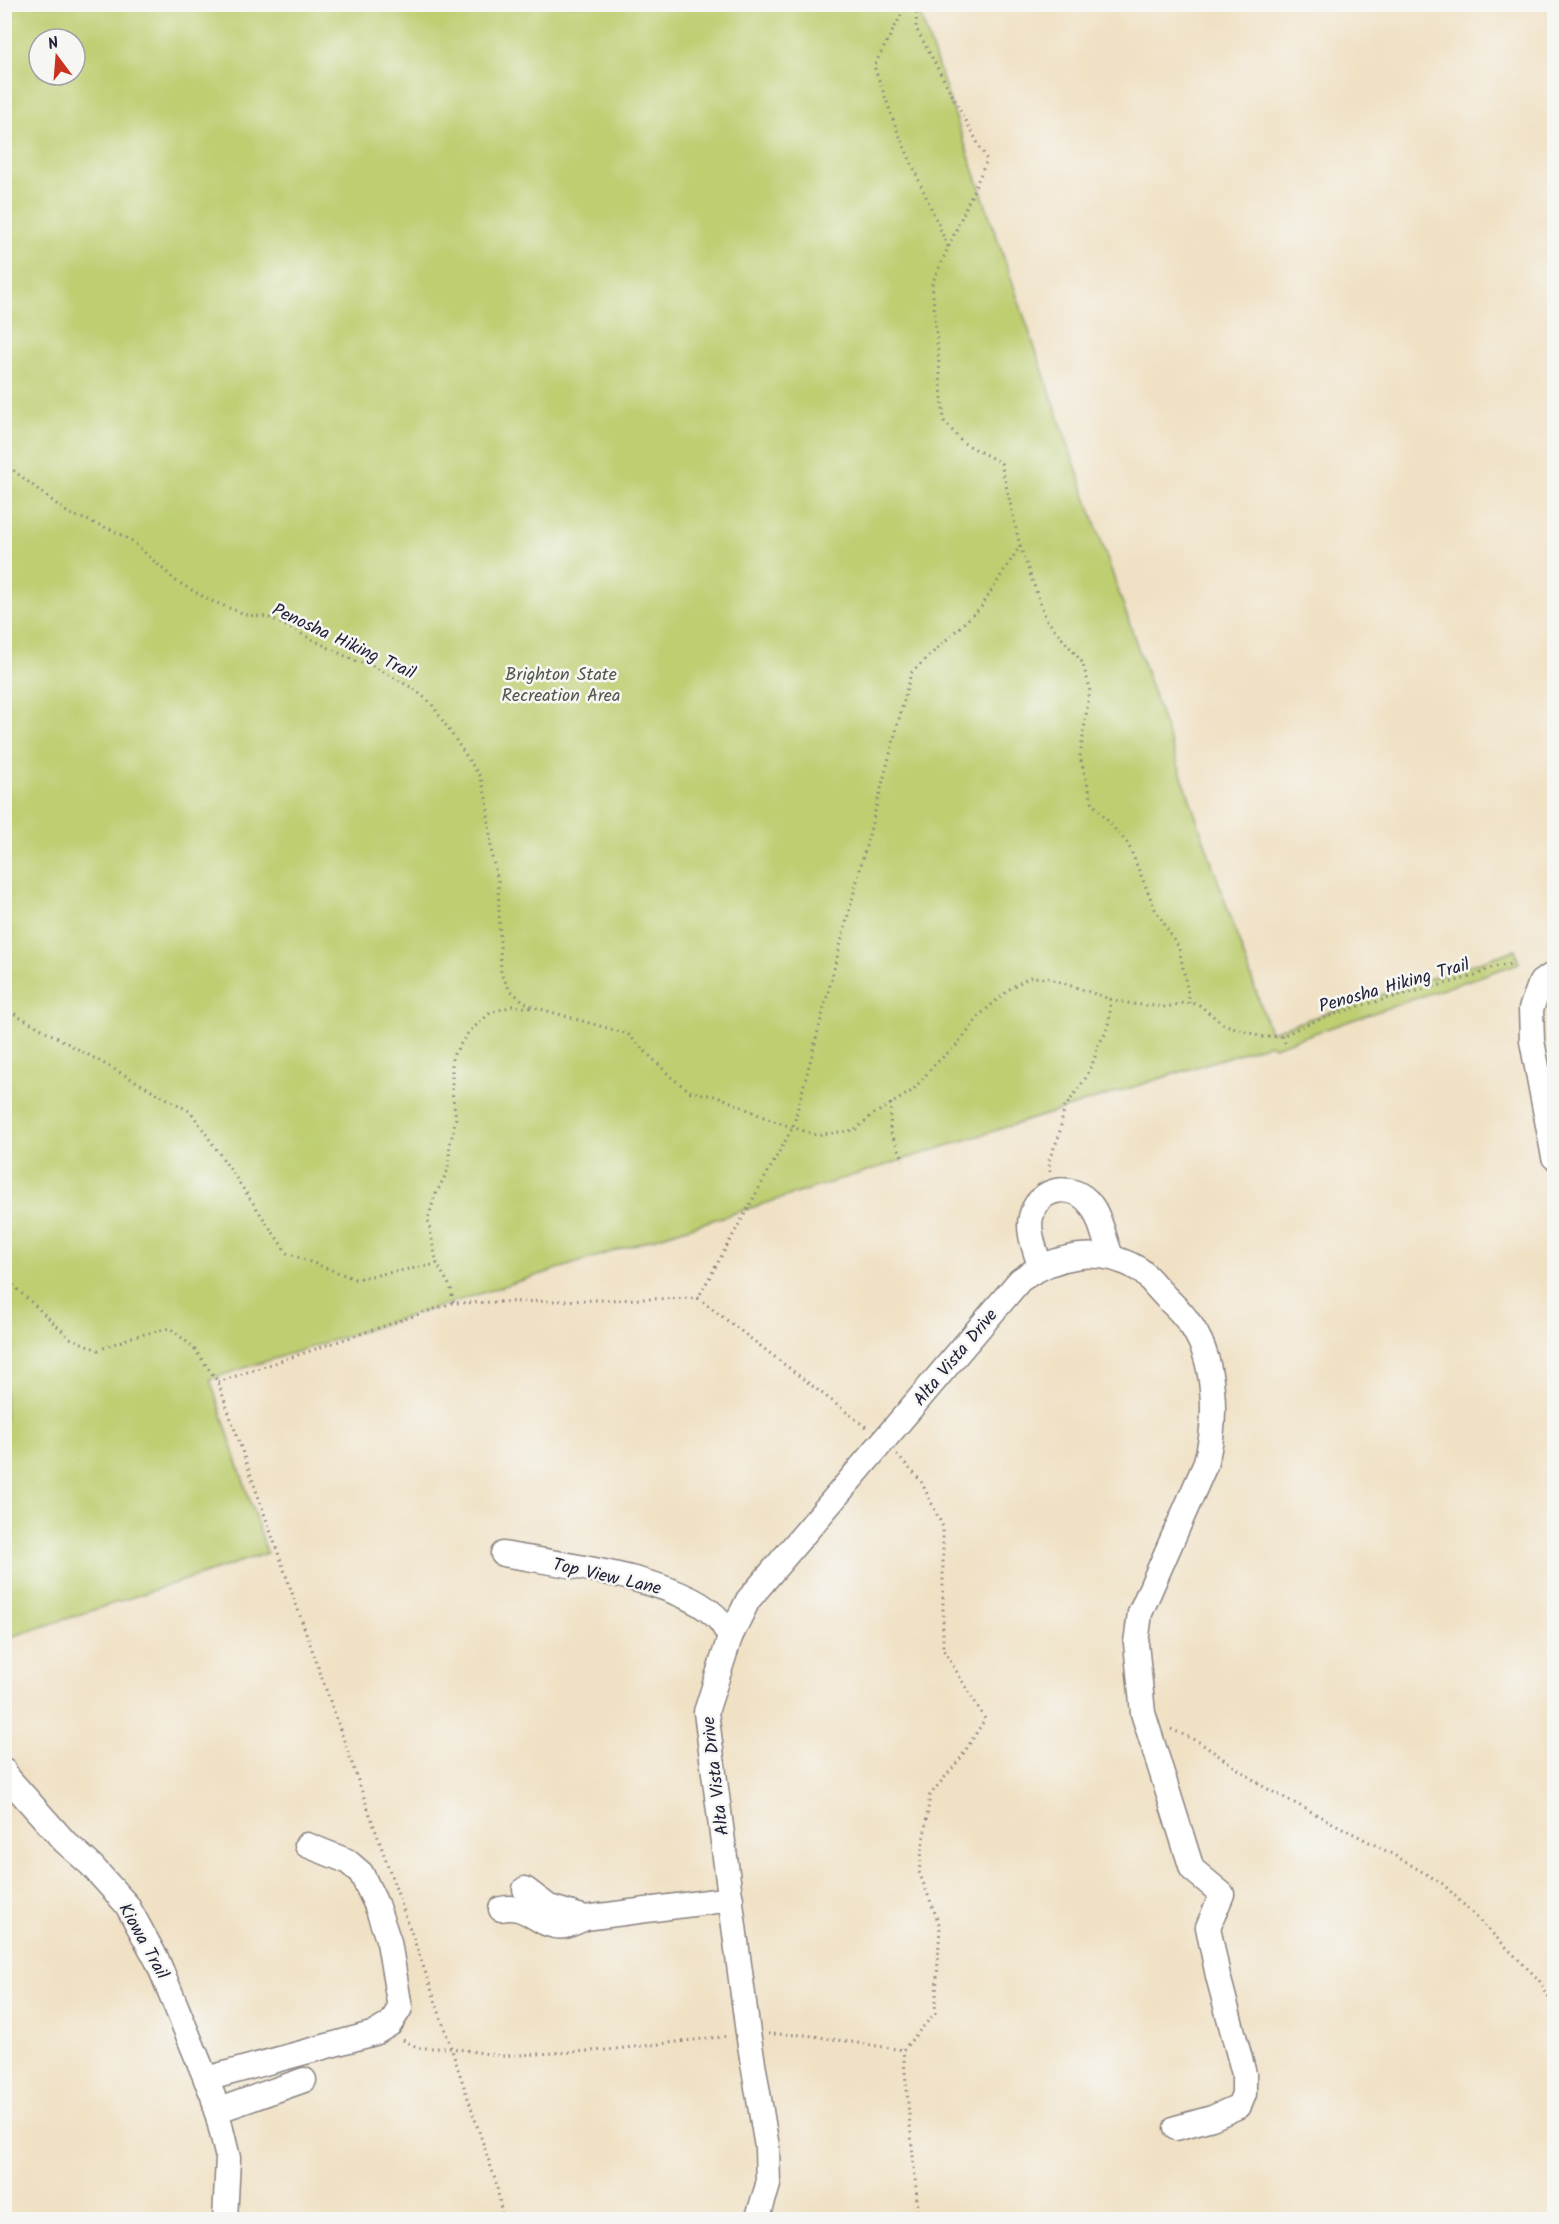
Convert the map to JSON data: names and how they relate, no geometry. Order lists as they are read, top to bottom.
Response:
{
  "streets": {
    "street": ["Alta Vista Drive", "Top View Lane", "Kiowa Trail"],
    "path": ["Penosha Hiking Trail"]
  },
  "crossings": [
    ["Alta Vista Drive", "Top View Lane"]
  ],
  "parks": ["Brighton State Recreation Area"],
  "north": "top"
}
